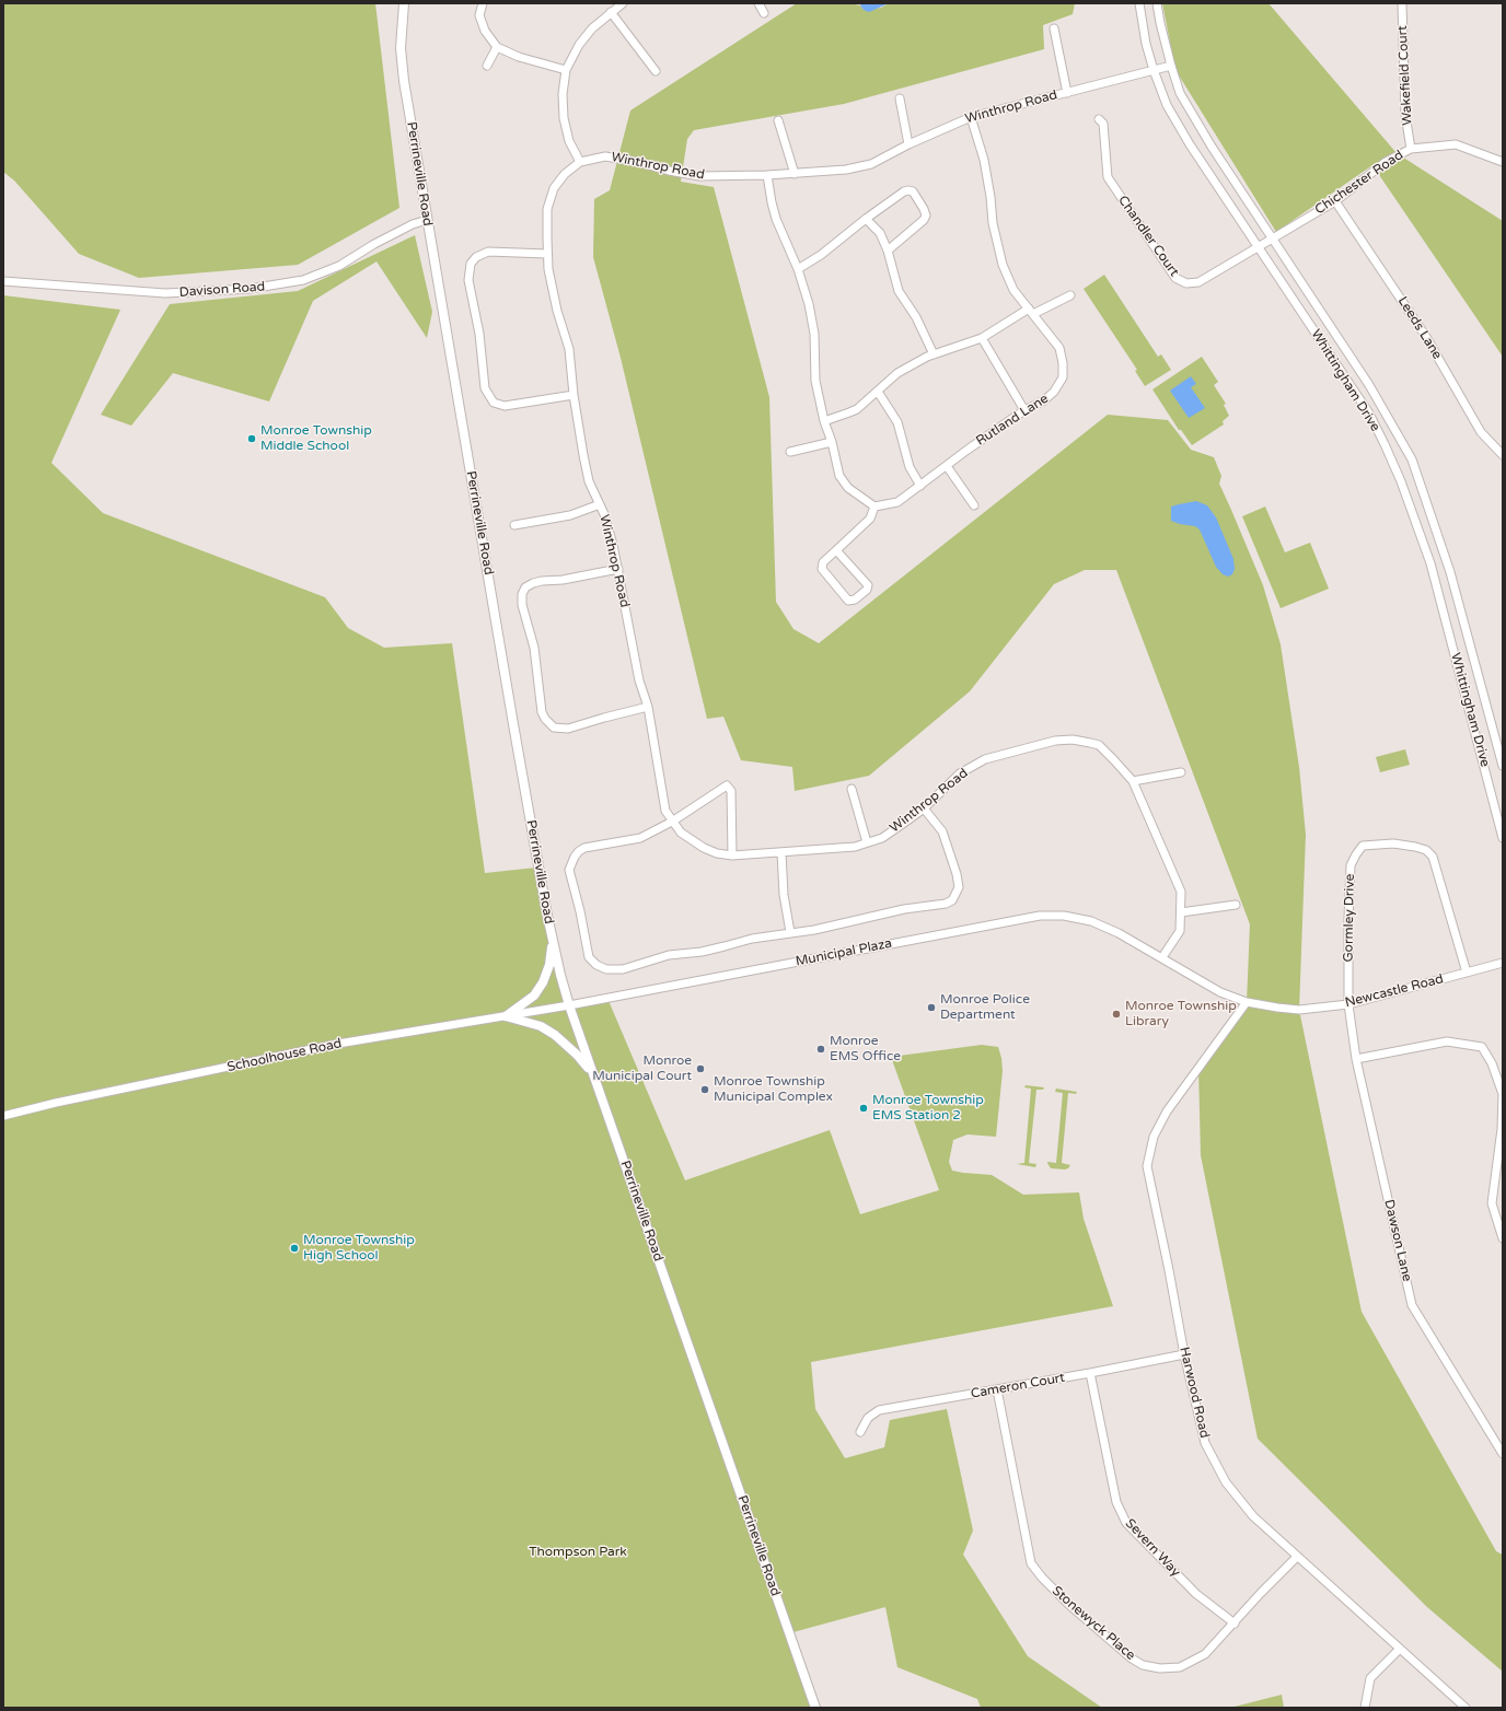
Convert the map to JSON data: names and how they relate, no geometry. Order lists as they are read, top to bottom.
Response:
{
  "streets": {
    "street": [
      "Wakefield Court",
      "Winthrop Road",
      "Perrineville Road",
      "Chichester Road",
      "Chandler Court",
      "Davison Road",
      "Leeds Lane",
      "Whittingham Drive",
      "Rutland Lane",
      "Gormley Drive",
      "Municipal Plaza",
      "Newcastle Road",
      "Schoolhouse Road",
      "Dawson Lane",
      "Cameron Court",
      "Harwood Road",
      "Severn Way",
      "Stonewyck Place"
    ]
  },
  "crossings": [
    ["Wakefield Court", "Chichester Road"],
    ["Winthrop Road", "Whittingham Drive"],
    ["Winthrop Road", "Rutland Lane"],
    ["Winthrop Road", "Newcastle Road"],
    ["Perrineville Road", "Davison Road"],
    ["Perrineville Road", "Municipal Plaza"],
    ["Perrineville Road", "Schoolhouse Road"],
    ["Chichester Road", "Chandler Court"],
    ["Chichester Road", "Leeds Lane"],
    ["Chichester Road", "Whittingham Drive"],
    ["Chandler Court", "Whittingham Drive"],
    ["Gormley Drive", "Newcastle Road"],
    ["Gormley Drive", "Dawson Lane"],
    ["Municipal Plaza", "Newcastle Road"],
    ["Municipal Plaza", "Schoolhouse Road"],
    ["Newcastle Road", "Dawson Lane"],
    ["Newcastle Road", "Harwood Road"],
    ["Cameron Court", "Harwood Road"],
    ["Cameron Court", "Severn Way"],
    ["Cameron Court", "Stonewyck Place"],
    ["Harwood Road", "Stonewyck Place"],
    ["Severn Way", "Stonewyck Place"]
  ],
  "parks": ["Thompson Park"],
  "places": [
    "Monroe Township Middle School",
    "Monroe Police Department",
    "Monroe Township Library",
    "Monroe EMS Office",
    "Monroe Municipal Court",
    "Monroe Township Municipal Complex",
    "Monroe Township EMS Station 2",
    "Monroe Township High School"
  ]
}
